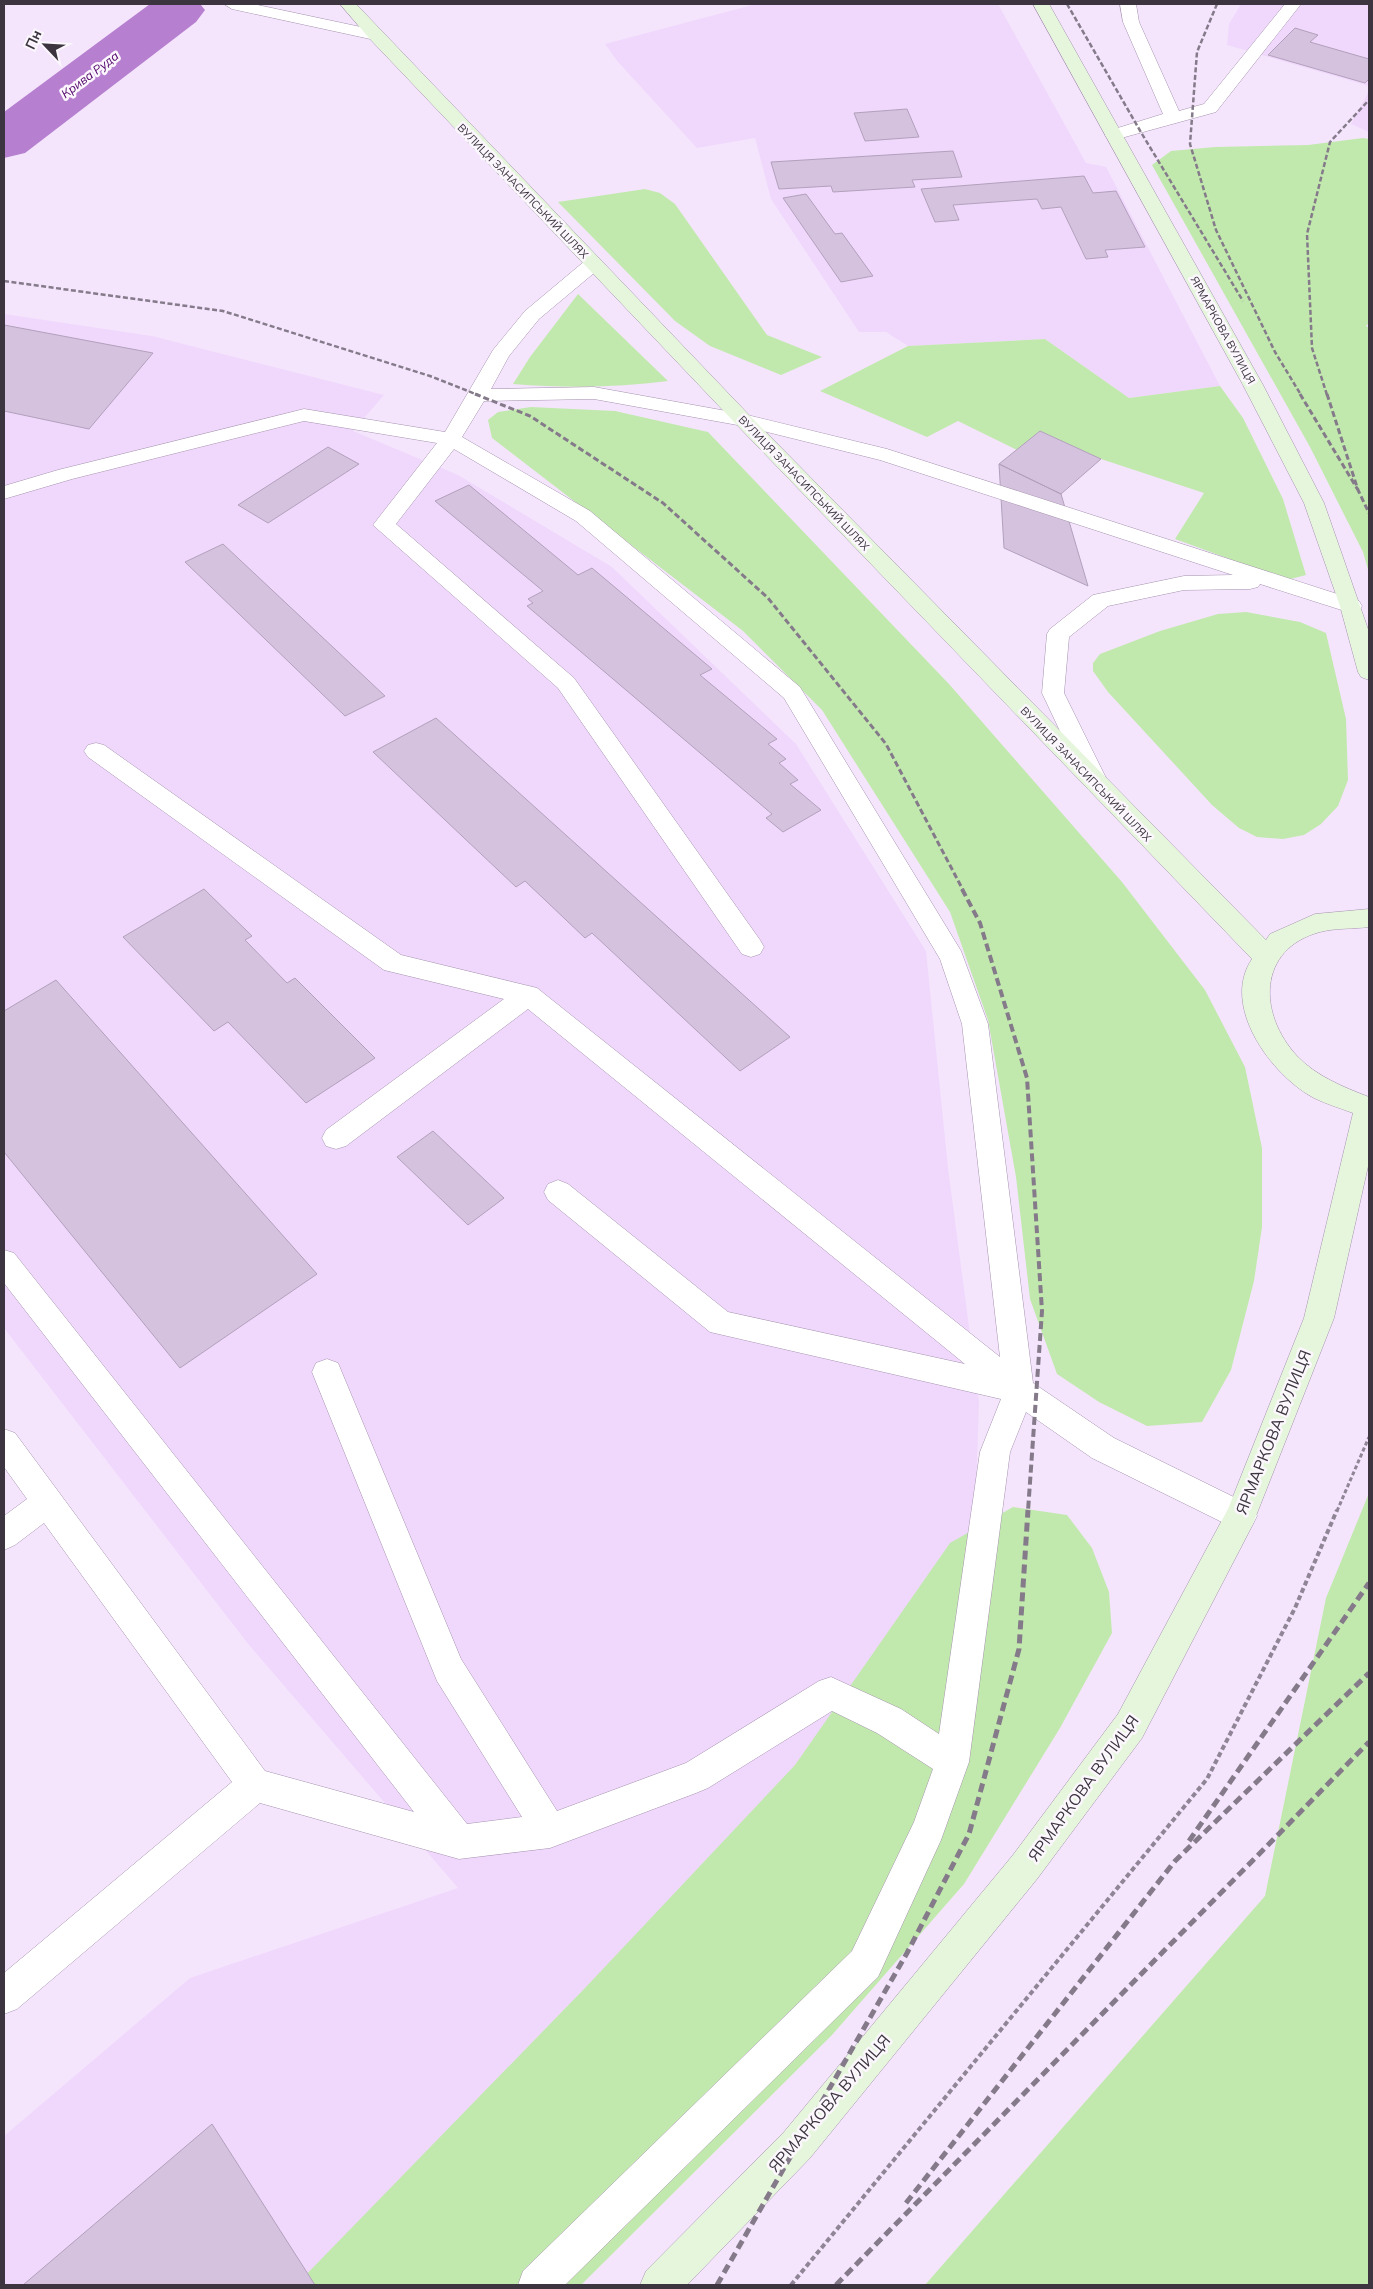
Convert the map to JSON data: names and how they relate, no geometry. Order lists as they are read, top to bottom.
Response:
{
  "streets": {
    "main road": ["ВУЛИЦЯ ЗАНАСИПСЬКИЙ ШЛЯХ", "ЯРМАРКОВА ВУЛИЦЯ"]
  },
  "water": ["Крива Руда"],
  "north": "top left"
}
